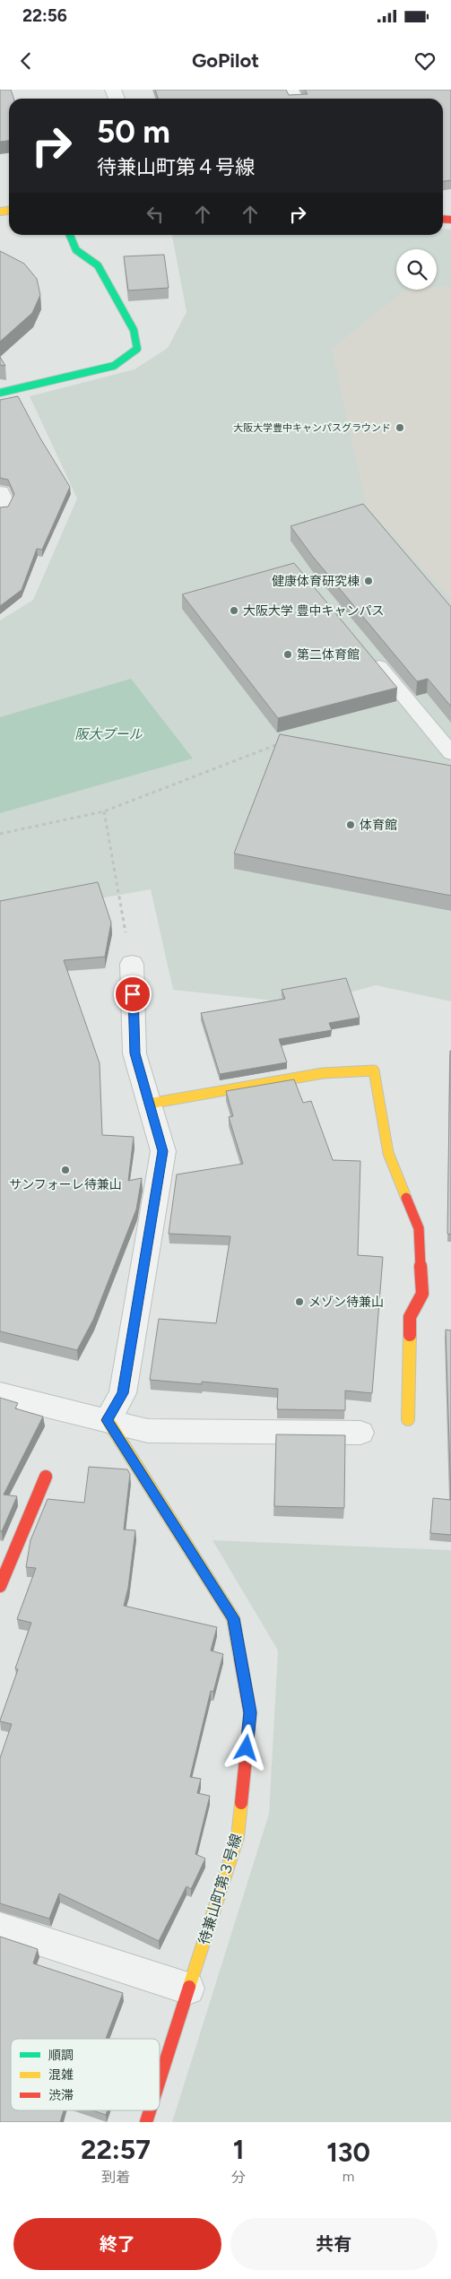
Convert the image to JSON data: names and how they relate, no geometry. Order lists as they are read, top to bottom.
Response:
{
  "streets": {
    "street": ["待兼山町第３号線"]
  },
  "water": ["阪大プール"],
  "places": [
    "大阪大学豊中キャンパスグラウンド",
    "健康体育研究棟",
    "大阪大学 豊中キャンパス",
    "第二体育館",
    "体育館",
    "サンフォーレ待兼山",
    "メゾン待兼山"
  ],
  "legend": ["順調", "混雑", "渋滞"],
  "page": {
    "status": "22:56",
    "header": "GoPilot",
    "turn": ["50 m", "待兼山町第４号線"],
    "eta": [
      "22:57",
      "到着",
      "1",
      "分",
      "130",
      "m"
    ],
    "buttons": ["終了", "共有"]
  }
}
